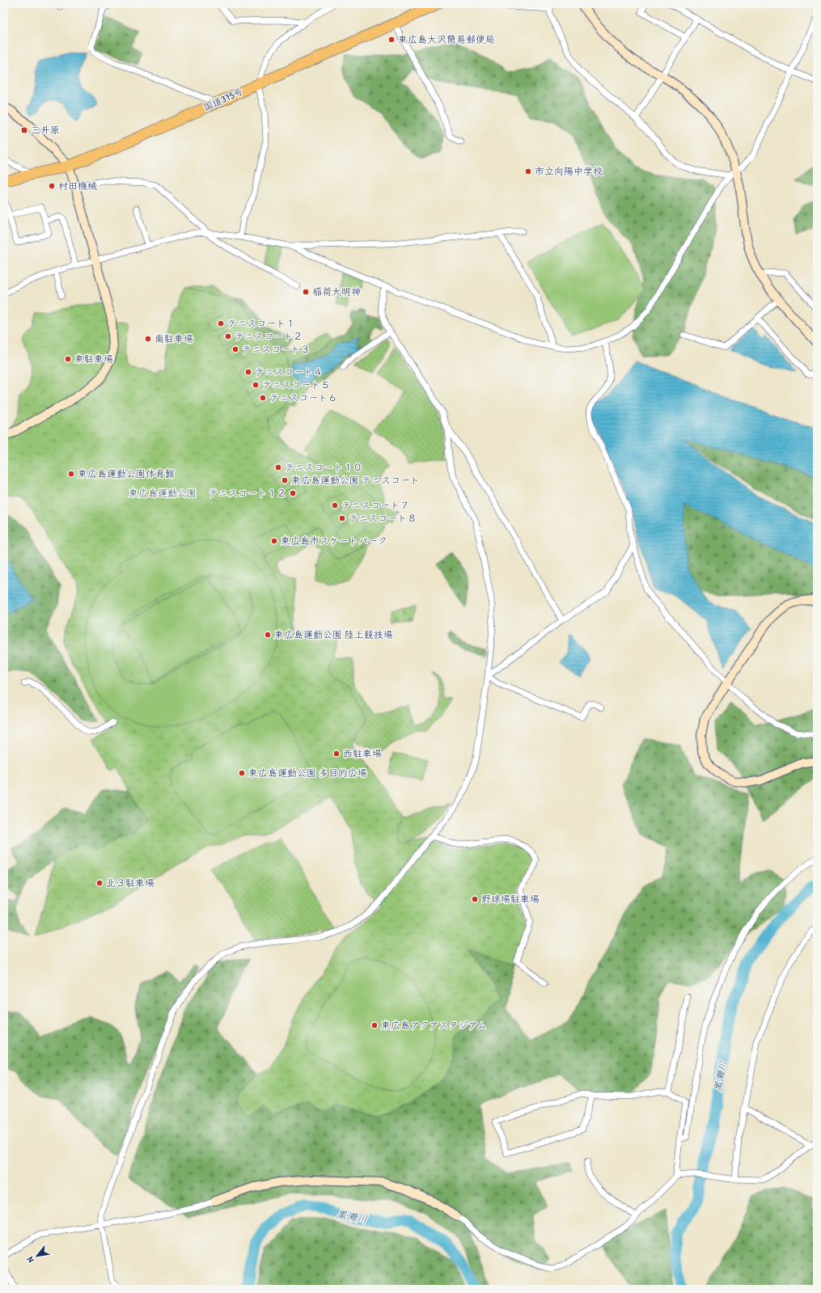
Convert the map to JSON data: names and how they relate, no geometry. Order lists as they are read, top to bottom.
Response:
{
  "streets": {
    "highway": ["国道375号"]
  },
  "water": ["黒瀬川"],
  "parks": ["東広島運動公園"],
  "places": {
    "other": [
      "東広島大沢簡易郵便局",
      "市立向陽中学校",
      "村田機械",
      "稲荷大明神",
      "テニスコート１",
      "テニスコート２",
      "南駐車場",
      "テニスコート３",
      "東駐車場",
      "テニスコート４",
      "テニスコート５",
      "テニスコート６",
      "テニスコート１０",
      "東広島運動公園体育館",
      "東広島運動公園 テニスコート",
      "テニスコート１２",
      "テニスコート７",
      "テニスコート８",
      "東広島市スケートパーク",
      "東広島運動公園 陸上競技場",
      "西駐車場",
      "東広島運動公園 多目的広場",
      "北３駐車場",
      "野球場駐車場",
      "東広島アクアスタジアム"
    ],
    "transit": ["三升原"]
  },
  "north": "bottom left"
}
